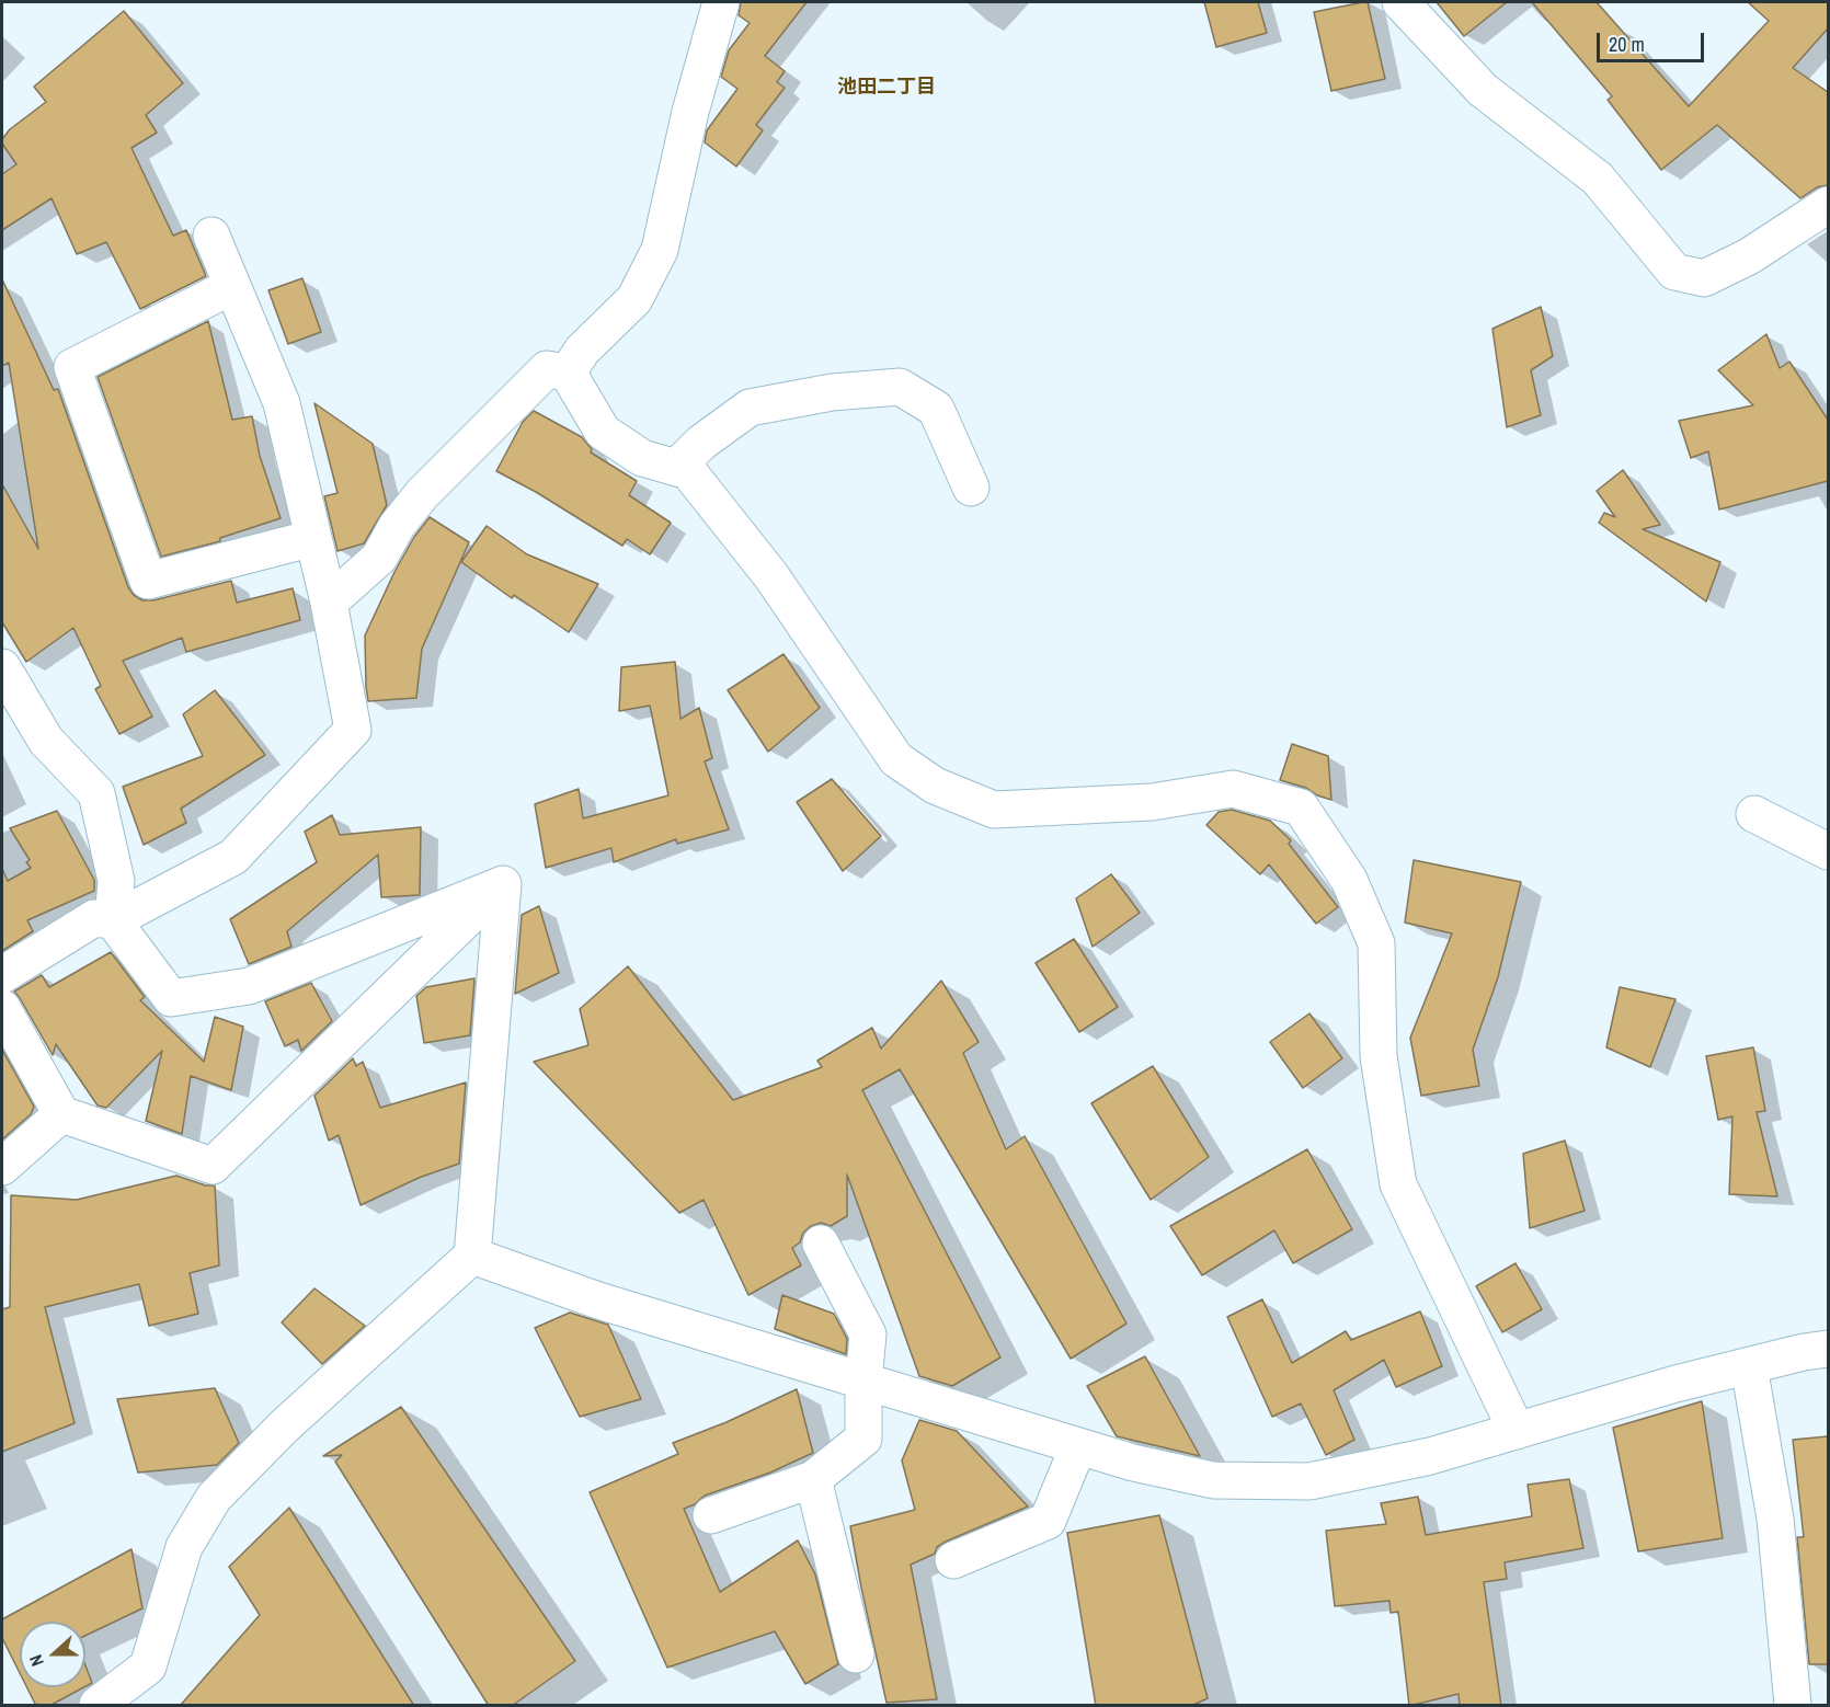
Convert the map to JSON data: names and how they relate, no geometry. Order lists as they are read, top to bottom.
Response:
{
  "districts": ["池田二丁目"],
  "scale_bar": "20 m",
  "north": "left"
}
